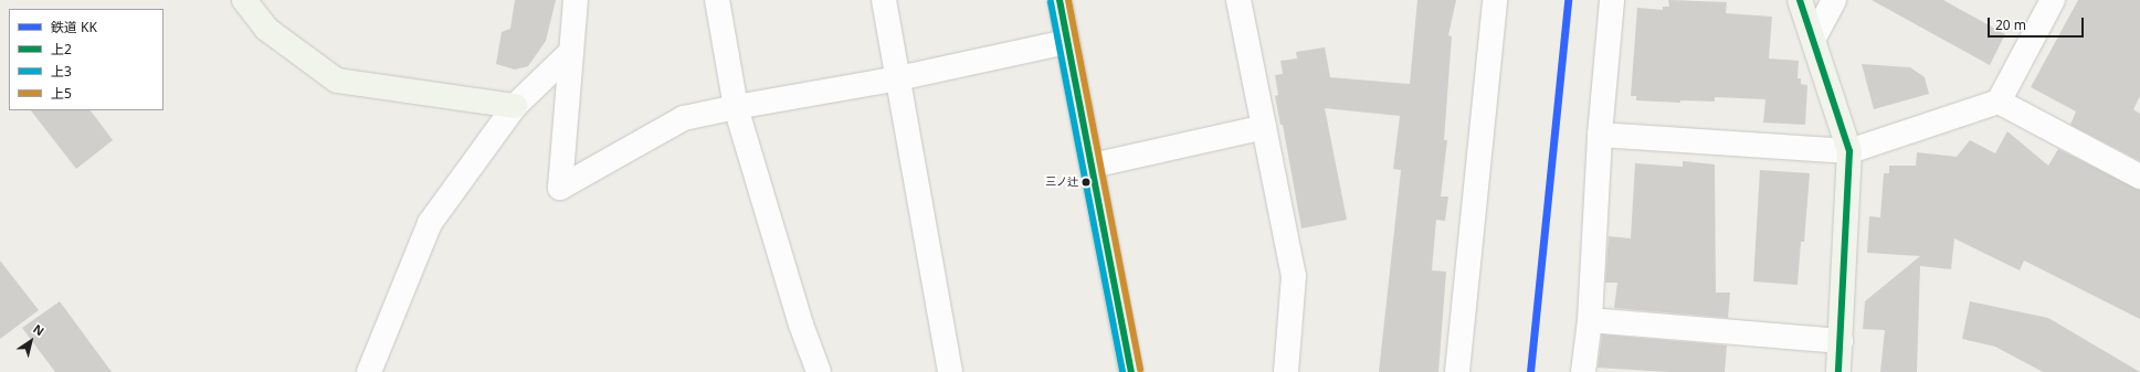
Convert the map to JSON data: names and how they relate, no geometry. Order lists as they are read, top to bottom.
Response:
{
  "places": ["三ノ辻"],
  "lines": [
    "rail line KK",
    "transit line 上2",
    "transit line 上5",
    "transit line 上3"
  ],
  "legend": [
    "鉄道 KK",
    "上2",
    "上3",
    "上5"
  ],
  "scale_bar": "20 m",
  "north": "top right"
}
